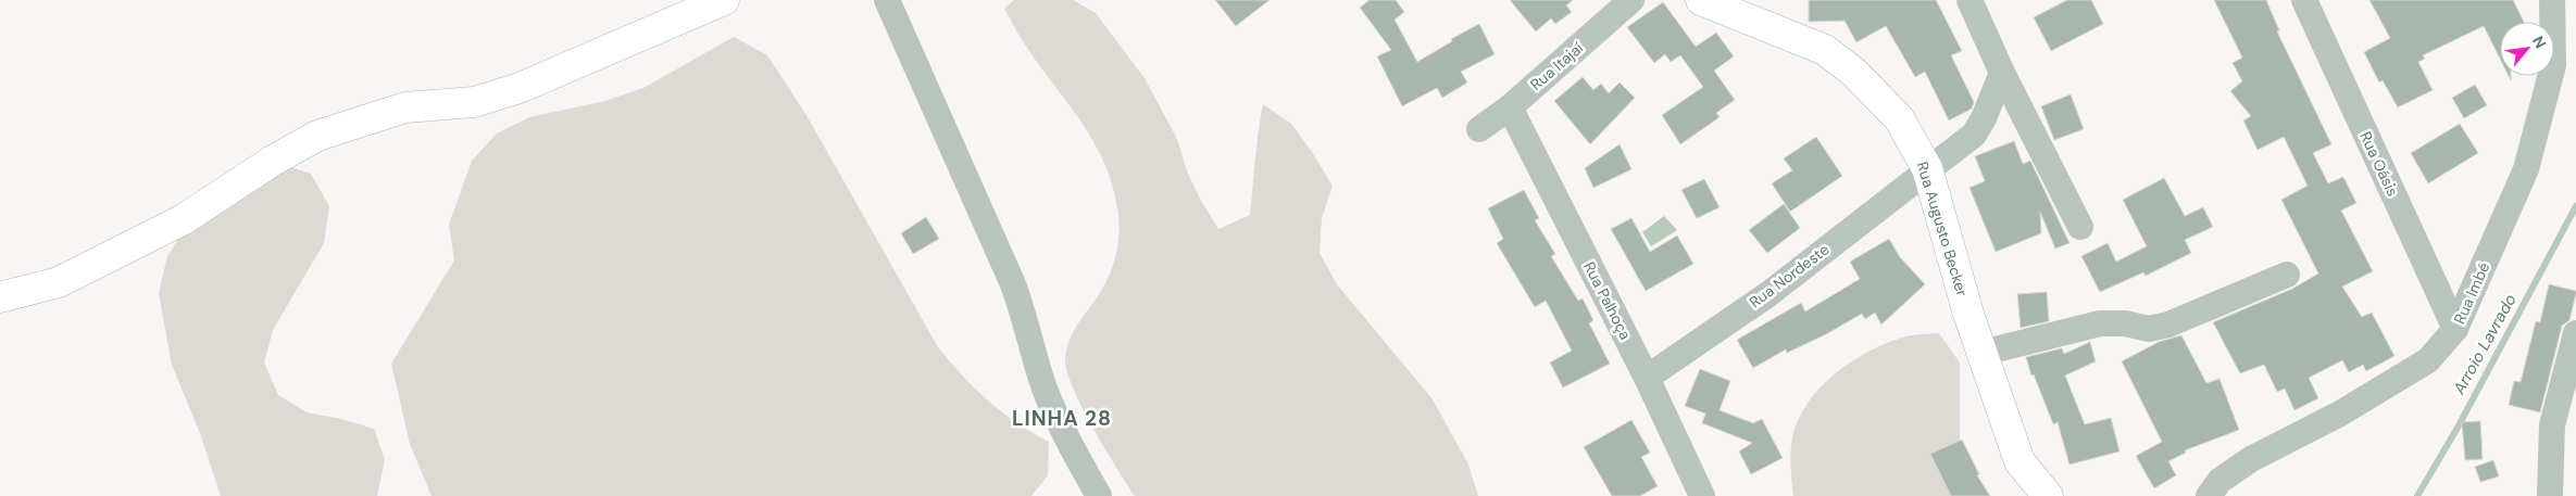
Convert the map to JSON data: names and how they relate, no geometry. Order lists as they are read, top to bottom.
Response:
{
  "streets": {
    "street": [
      "Rua Itajaí",
      "Rua Oásis",
      "Rua Augusto Becker",
      "Rua Nordeste",
      "Rua Imbé",
      "Rua Palhoça"
    ]
  },
  "crossings": [
    ["Rua Itajaí", "Rua Palhoça"],
    ["Rua Oásis", "Rua Imbé"],
    ["Rua Augusto Becker", "Rua Nordeste"],
    ["Rua Nordeste", "Rua Palhoça"]
  ],
  "districts": ["LINHA 28"],
  "water": ["Arroio Lavrado"],
  "north": "top right"
}
